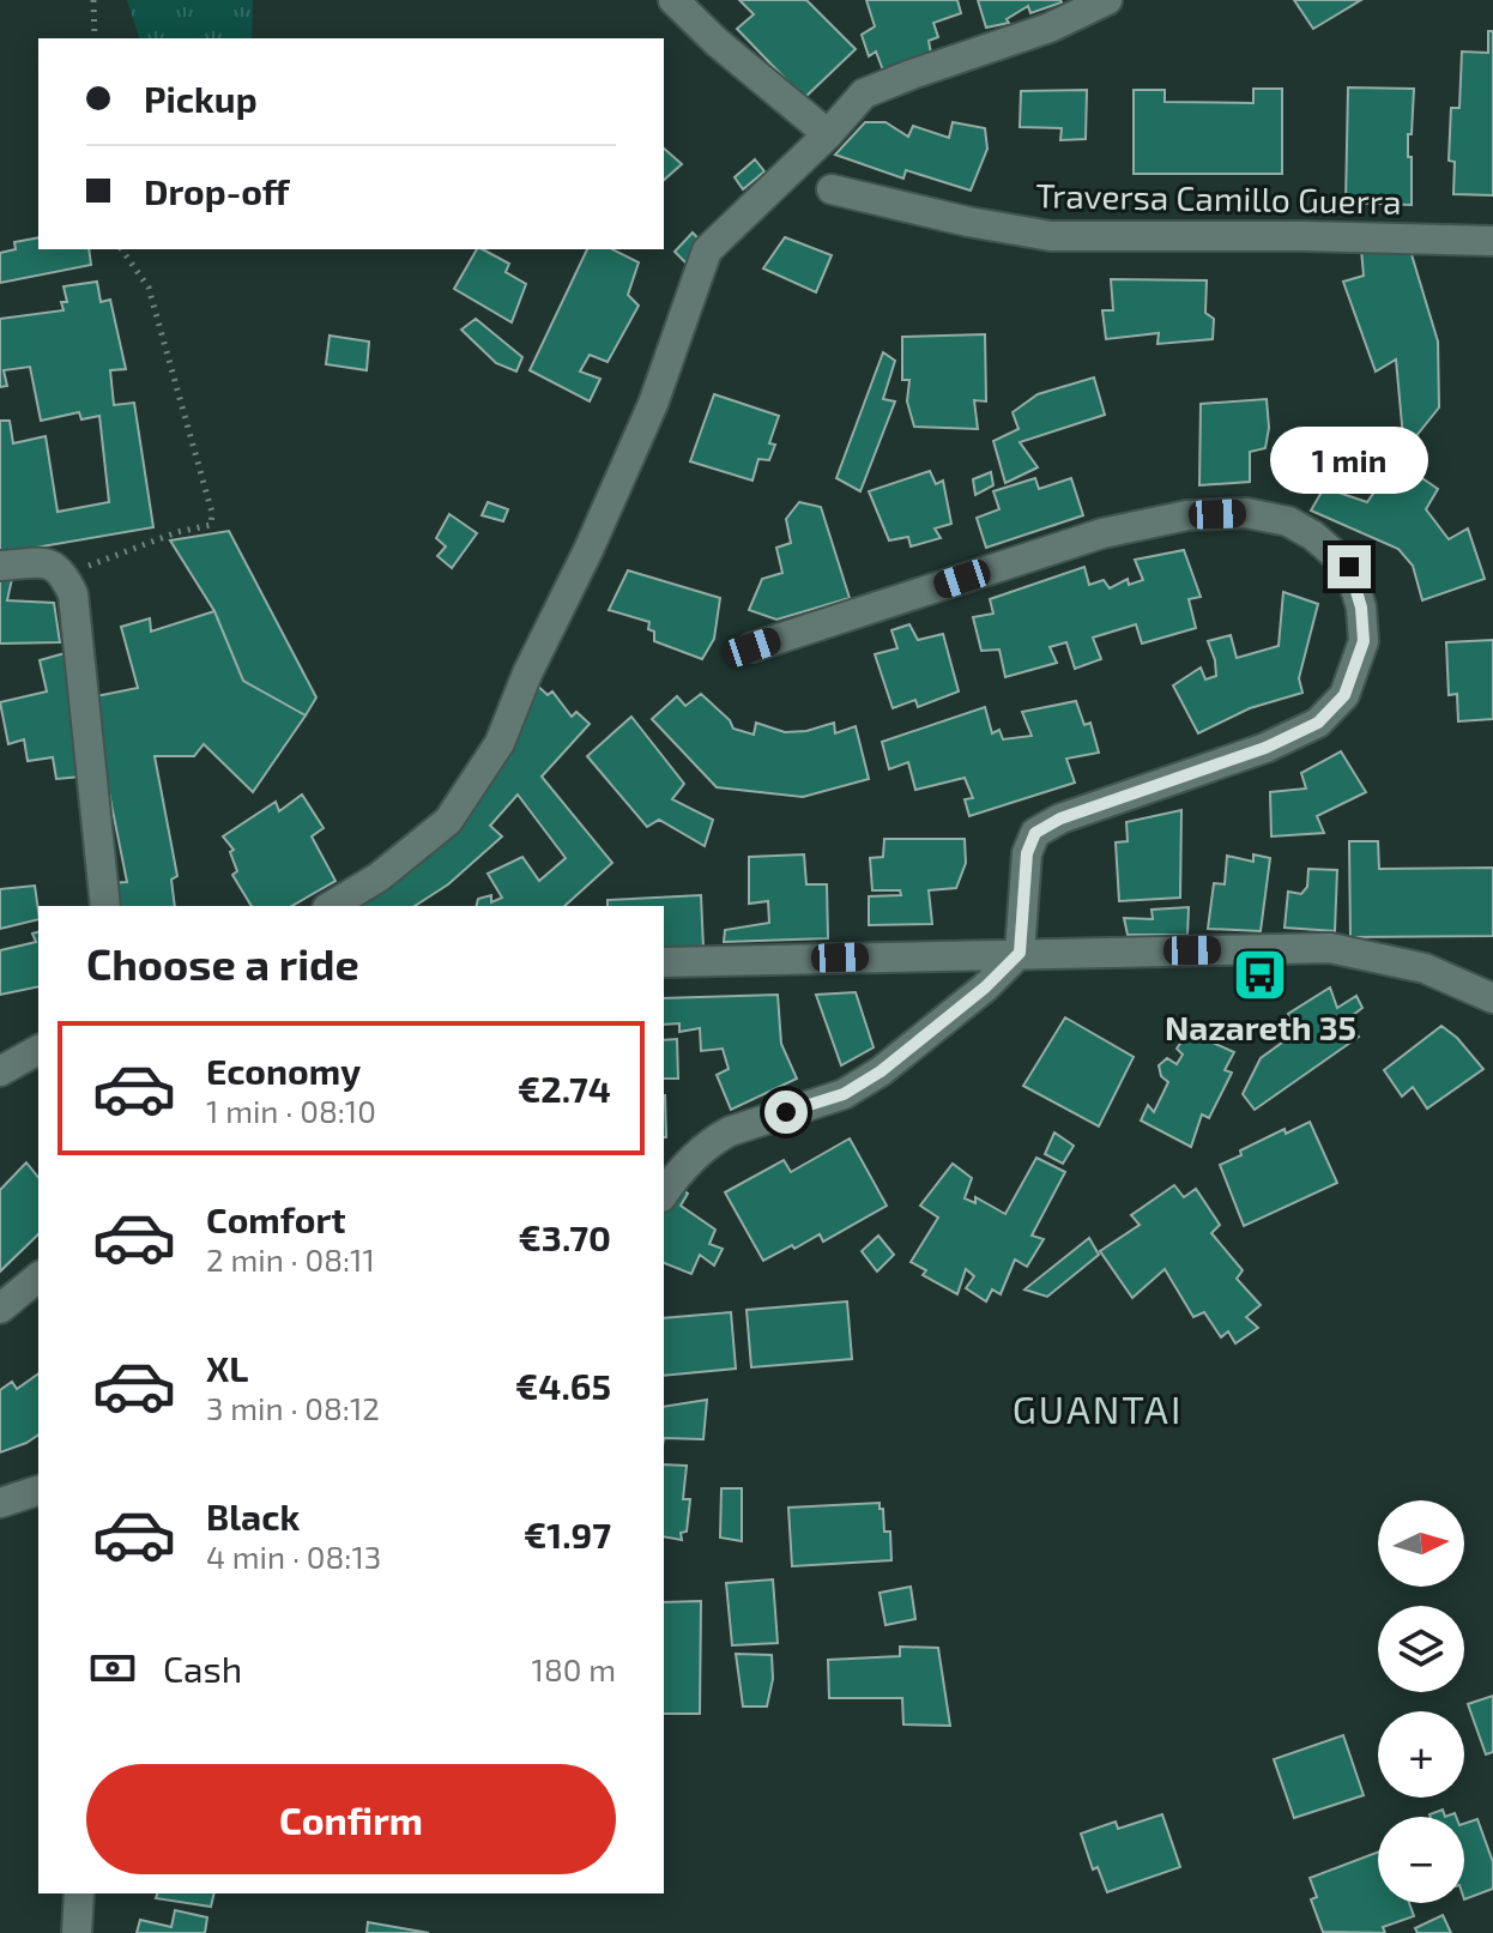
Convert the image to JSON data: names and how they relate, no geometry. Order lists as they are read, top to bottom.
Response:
{
  "streets": {
    "street": ["Traversa Camillo Guerra"]
  },
  "districts": ["GUANTAI"],
  "places": {
    "bus stop": ["Nazareth 35"]
  },
  "north": "right",
  "page": {
    "banner": ["Pickup", "Drop-off"],
    "bubble": "1 min",
    "heading": "Choose a ride",
    "list": [
      {
        "name": "Economy",
        "note": "1 min · 08:10",
        "value": "€2.74"
      },
      {
        "name": "Comfort",
        "note": "2 min · 08:11",
        "value": "€3.70"
      },
      {
        "name": "XL",
        "note": "3 min · 08:12",
        "value": "€4.65"
      },
      {
        "name": "Black",
        "note": "4 min · 08:13",
        "value": "€1.97"
      }
    ],
    "map_buttons": ["+", "−"],
    "pay": ["Cash", "180 m"],
    "buttons": "Confirm"
  }
}
